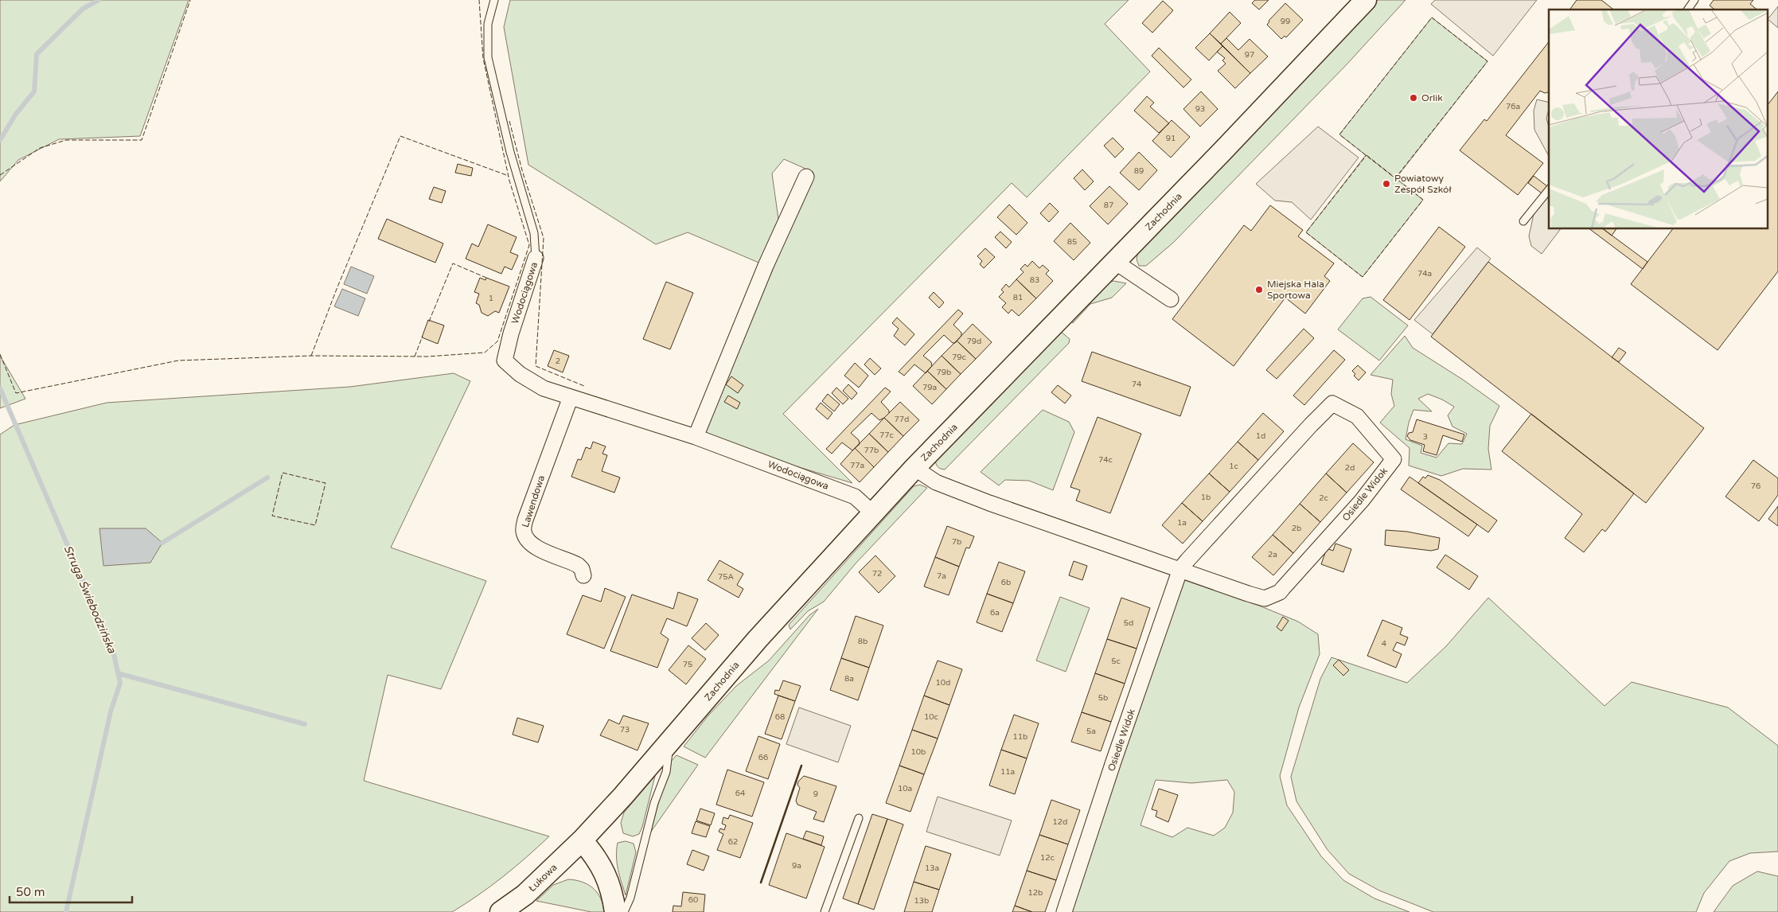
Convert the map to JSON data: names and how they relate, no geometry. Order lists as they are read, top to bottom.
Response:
{
  "streets": {
    "street": [
      "Zachodnia",
      "Wodociągowa",
      "Osiedle Widok",
      "Lawendowa",
      "Łukowa"
    ]
  },
  "crossings": [
    ["Zachodnia", "Wodociągowa"],
    ["Zachodnia", "Osiedle Widok"],
    ["Zachodnia", "Łukowa"],
    ["Wodociągowa", "Lawendowa"]
  ],
  "water": ["Struga Świebodzińska"],
  "places": ["Orlik", "Powiatowy Zespół Szkół", "Miejska Hala Sportowa"],
  "house_numbers": [
    "99",
    "97",
    "76a",
    "93",
    "91",
    "89",
    "87",
    "85",
    "74a",
    "83",
    "81",
    "1",
    "79d",
    "79c",
    "2",
    "79b",
    "74",
    "79a",
    "77d",
    "77c",
    "1d",
    "3",
    "77b",
    "74c",
    "77a",
    "1c",
    "2d",
    "76",
    "1b",
    "2c",
    "1a",
    "2b",
    "7b",
    "2a",
    "72",
    "7a",
    "75A",
    "6b",
    "6a",
    "5d",
    "8b",
    "4",
    "5c",
    "75",
    "8a",
    "10d",
    "5b",
    "68",
    "10c",
    "73",
    "5a",
    "11b",
    "10b",
    "66",
    "11a",
    "10a",
    "64",
    "9",
    "12d",
    "62",
    "12c",
    "9a",
    "13a",
    "12b",
    "60",
    "13b"
  ],
  "scale_bar": "50 m"
}
